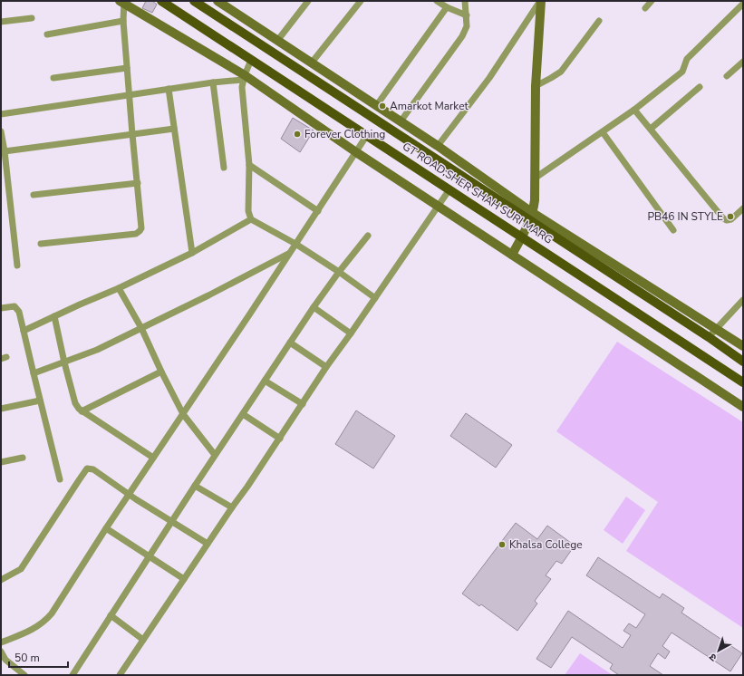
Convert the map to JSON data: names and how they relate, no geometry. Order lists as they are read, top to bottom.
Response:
{
  "streets": {
    "main road": ["GT ROAD;SHER SHAH SURI MARG"]
  },
  "places": [
    "Amarkot Market",
    "Forever Clothing",
    "PB46 IN STYLE",
    "Khalsa College"
  ],
  "scale_bar": "50 m",
  "north": "bottom left"
}
